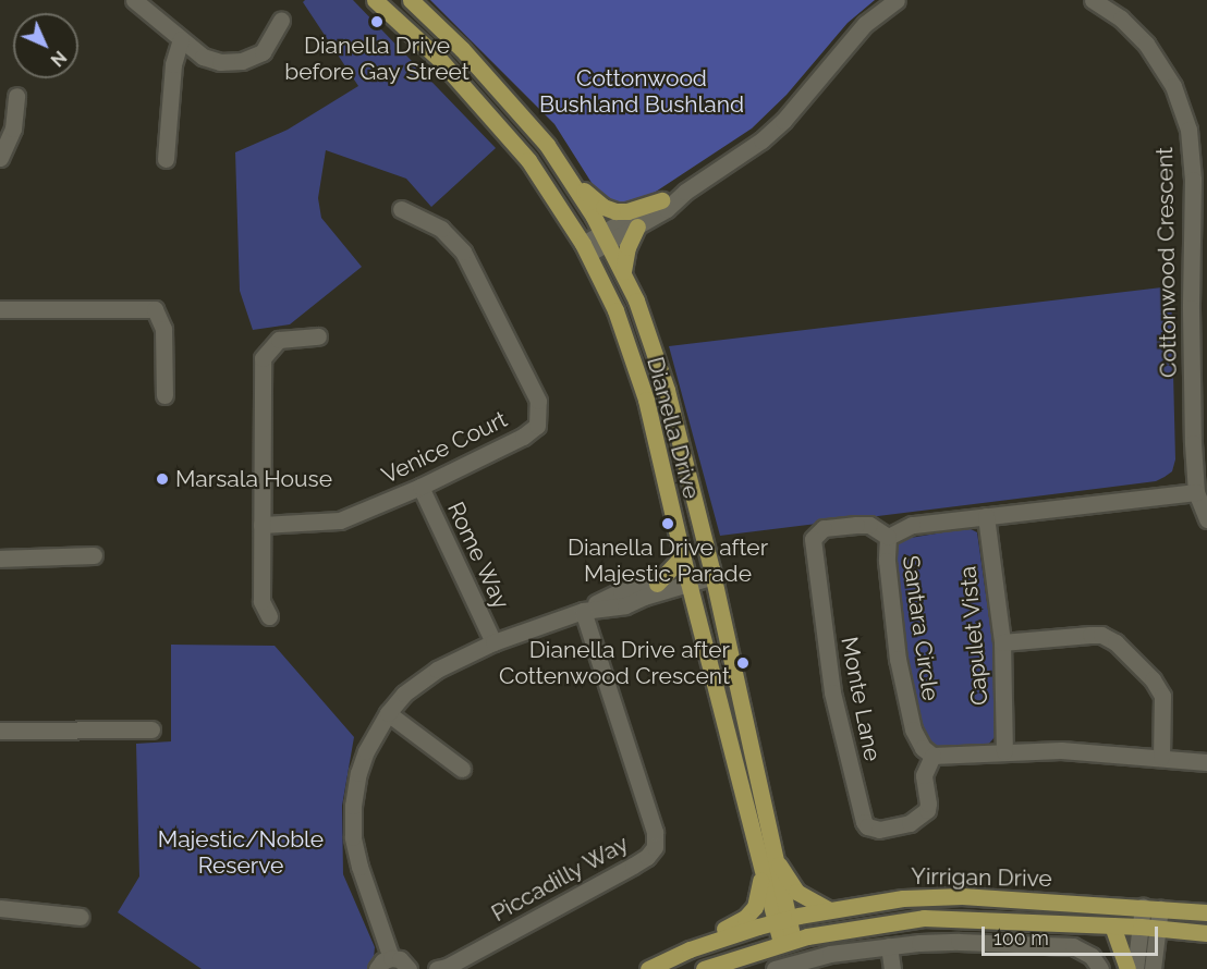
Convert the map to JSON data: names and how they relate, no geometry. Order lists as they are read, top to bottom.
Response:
{
  "streets": {
    "main road": ["Dianella Drive", "Yirrigan Drive"],
    "street": [
      "Cottonwood Crescent",
      "Venice Court",
      "Rome Way",
      "Santara Circle",
      "Capulet Vista",
      "Monte Lane",
      "Piccadilly Way"
    ]
  },
  "crossings": [
    ["Cottonwood Crescent", "Santara Circle"],
    ["Dianella Drive", "Yirrigan Drive"],
    ["Venice Court", "Rome Way"],
    ["Santara Circle", "Capulet Vista"],
    ["Santara Circle", "Monte Lane"]
  ],
  "parks": ["Cottonwood Bushland Bushland", "Majestic/Noble Reserve"],
  "places": [
    "Dianella Drive before Gay Street",
    "Marsala House",
    "Dianella Drive after Majestic Parade",
    "Dianella Drive after Cottenwood Crescent"
  ],
  "scale_bar": "100 m",
  "north": "bottom right"
}
